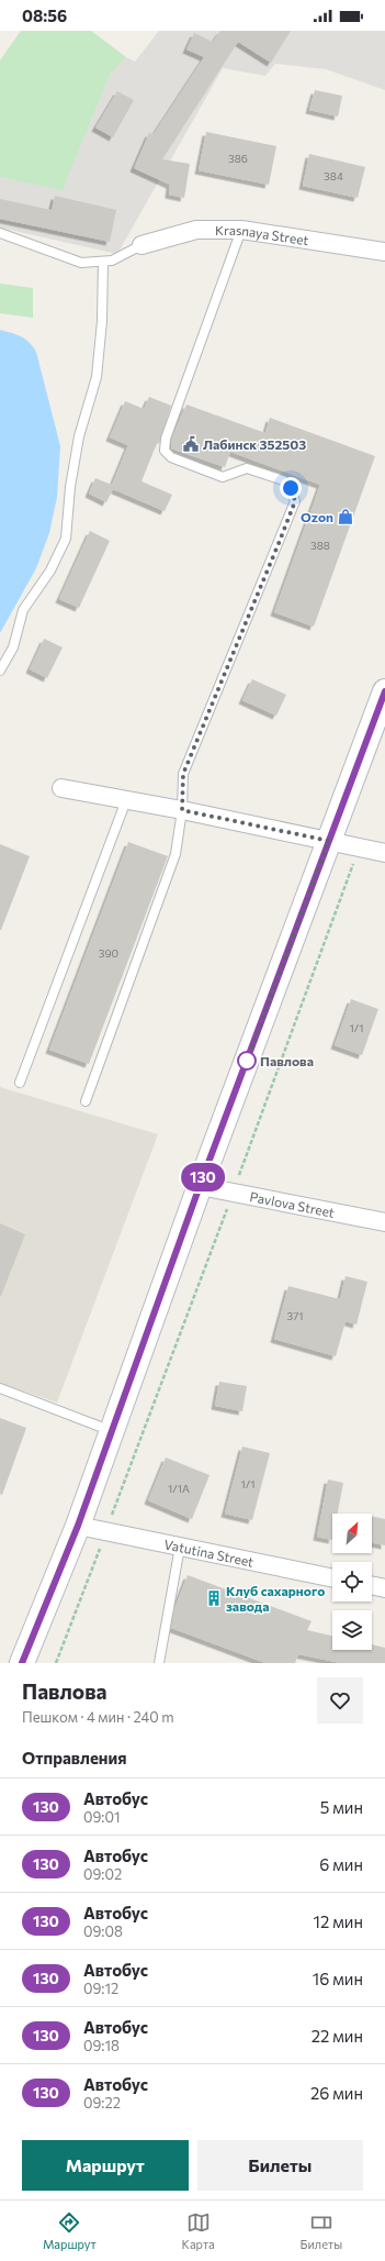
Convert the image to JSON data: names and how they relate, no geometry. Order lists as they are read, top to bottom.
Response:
{
  "streets": {
    "street": ["Krasnaya Street", "Pavlova Street", "Vatutina Street"]
  },
  "places": {
    "public building": ["Лабинск 352503"],
    "shop": ["Ozon"],
    "other": ["Павлова"],
    "building": ["Клуб сахарного завода"]
  },
  "lines": ["bus line 130"],
  "house_numbers": [
    "386",
    "384",
    "388",
    "390",
    "1/1",
    "371",
    "1/1",
    "1/1А"
  ],
  "north": "top right",
  "page": {
    "status": "08:56",
    "on_map": "130",
    "heading": [
      ["Павлова", "Пешком · 4 мин · 240 m"],
      "Отправления"
    ],
    "list": [
      {
        "mark": "130",
        "name": "Автобус",
        "note": "09:01",
        "value": "5 мин"
      },
      {
        "mark": "130",
        "name": "Автобус",
        "note": "09:02",
        "value": "6 мин"
      },
      {
        "mark": "130",
        "name": "Автобус",
        "note": "09:08",
        "value": "12 мин"
      },
      {
        "mark": "130",
        "name": "Автобус",
        "note": "09:12",
        "value": "16 мин"
      },
      {
        "mark": "130",
        "name": "Автобус",
        "note": "09:18",
        "value": "22 мин"
      },
      {
        "mark": "130",
        "name": "Автобус",
        "note": "09:22",
        "value": "26 мин"
      }
    ],
    "buttons": ["Маршрут", "Билеты"],
    "tabs": ["Маршрут", "Карта", "Билеты"]
  }
}
